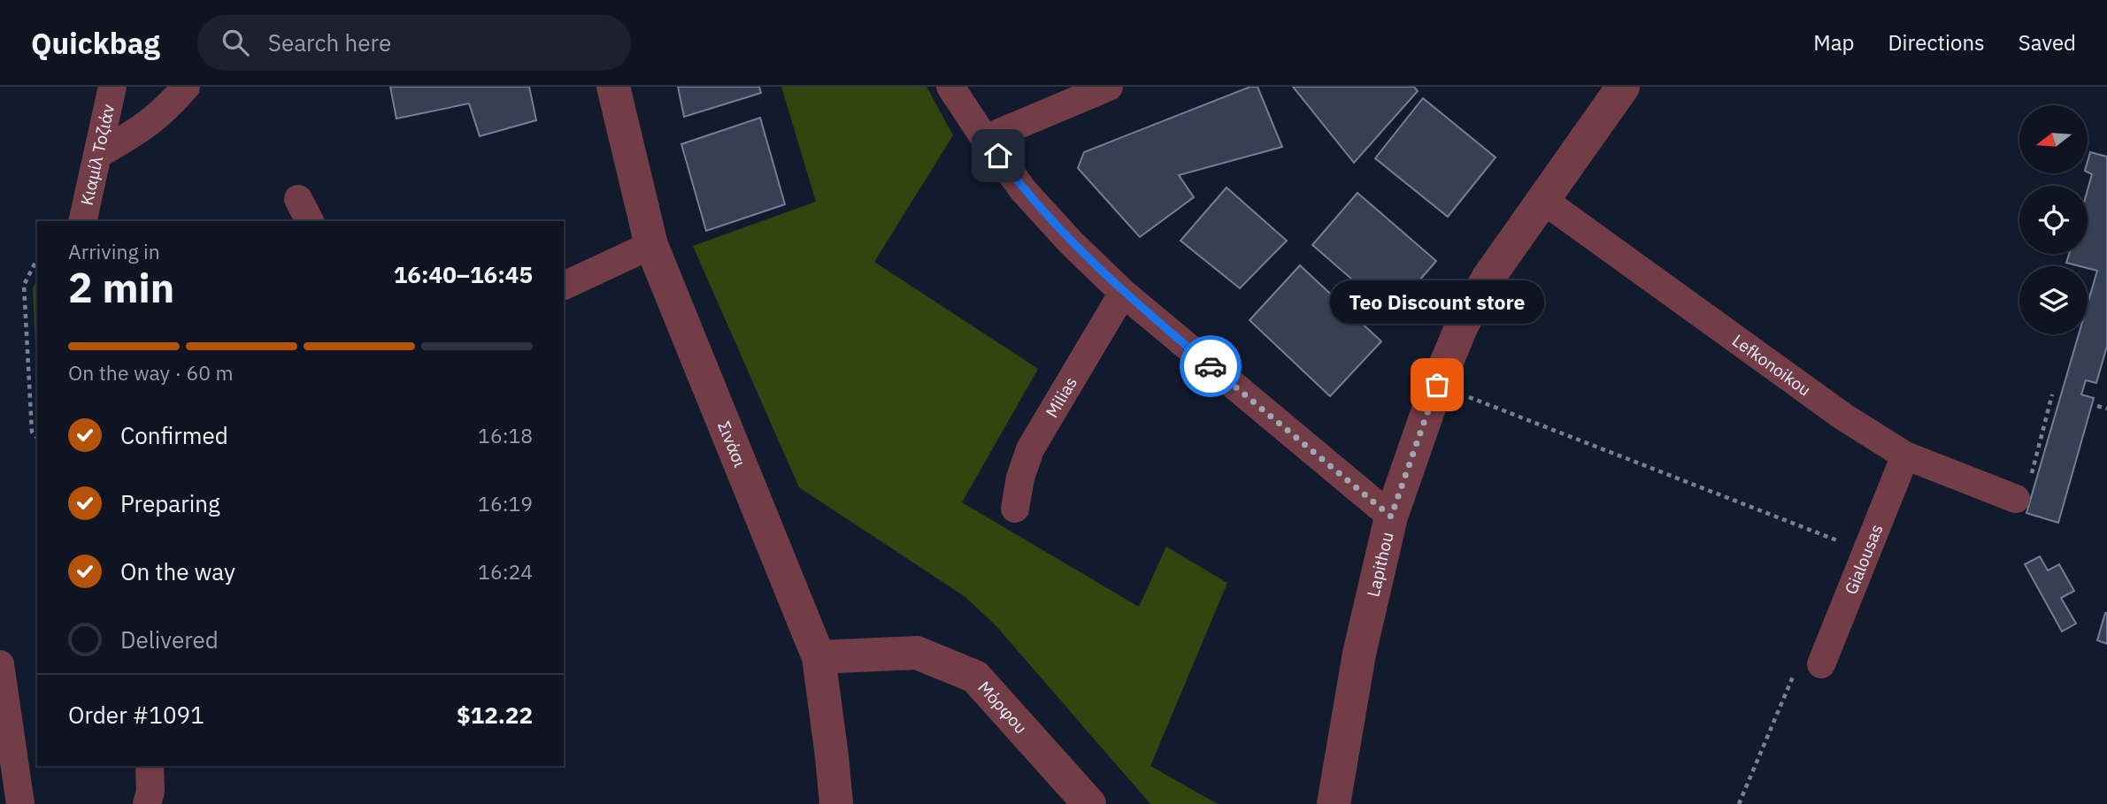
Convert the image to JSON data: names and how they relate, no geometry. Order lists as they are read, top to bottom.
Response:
{
  "streets": {
    "street": [
      "Κιαμίλ Τοζιάν",
      "Lefkonoikou",
      "Milias",
      "Σινάσι",
      "Gialousas",
      "Lapithou",
      "Μόρφου"
    ]
  },
  "crossings": [
    ["Lefkonoikou", "Gialousas"],
    ["Lefkonoikou", "Lapithou"],
    ["Σινάσι", "Μόρφου"]
  ],
  "places": ["Teo Discount store"],
  "north": "left",
  "page": {
    "header": "Quickbag",
    "search": "Search here",
    "nav": ["Map", "Directions", "Saved"],
    "heading": ["2 min", "Arriving in", "16:40–16:45"],
    "panel": ["Order #1091", "$12.22"],
    "bubble": "Teo Discount store",
    "bar": "On the way · 60 m",
    "list": [
      ["Confirmed", "16:18"],
      ["Preparing", "16:19"],
      ["On the way", "16:24"],
      "Delivered"
    ]
  }
}
